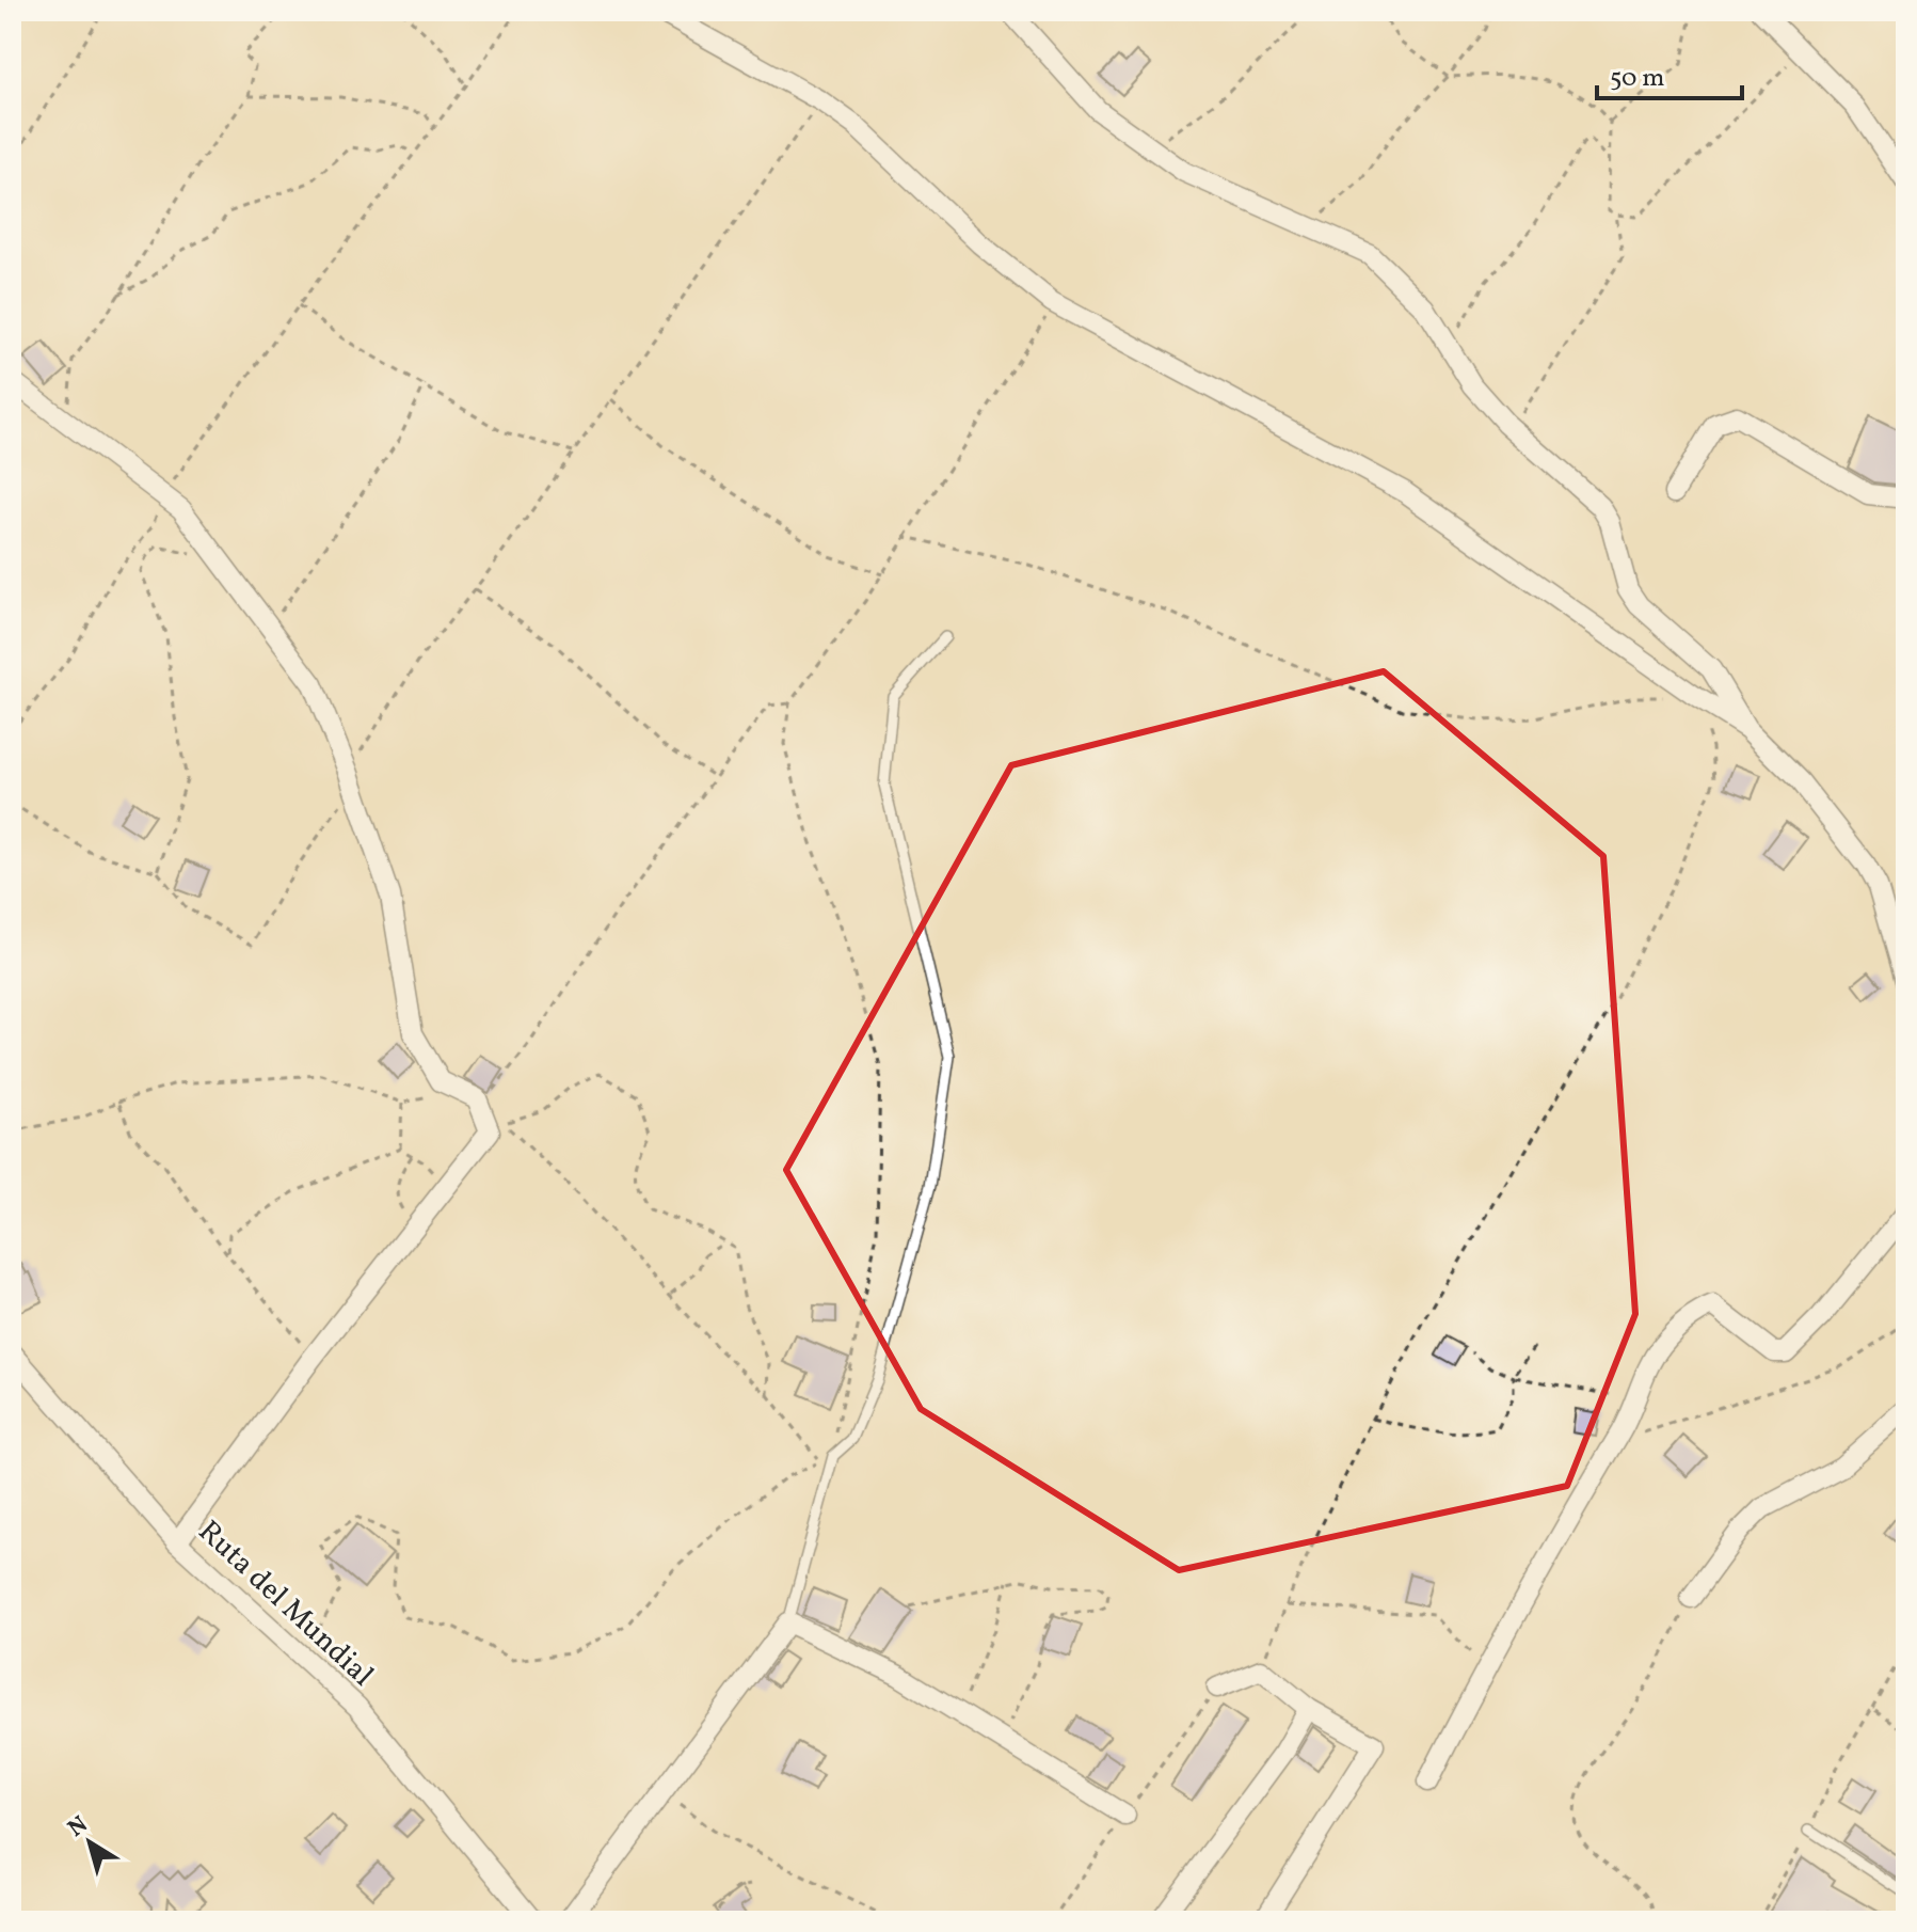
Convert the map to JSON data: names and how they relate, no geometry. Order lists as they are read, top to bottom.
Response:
{
  "streets": {
    "street": ["Ruta del Mundial"]
  },
  "scale_bar": "50 m",
  "north": "top left"
}
